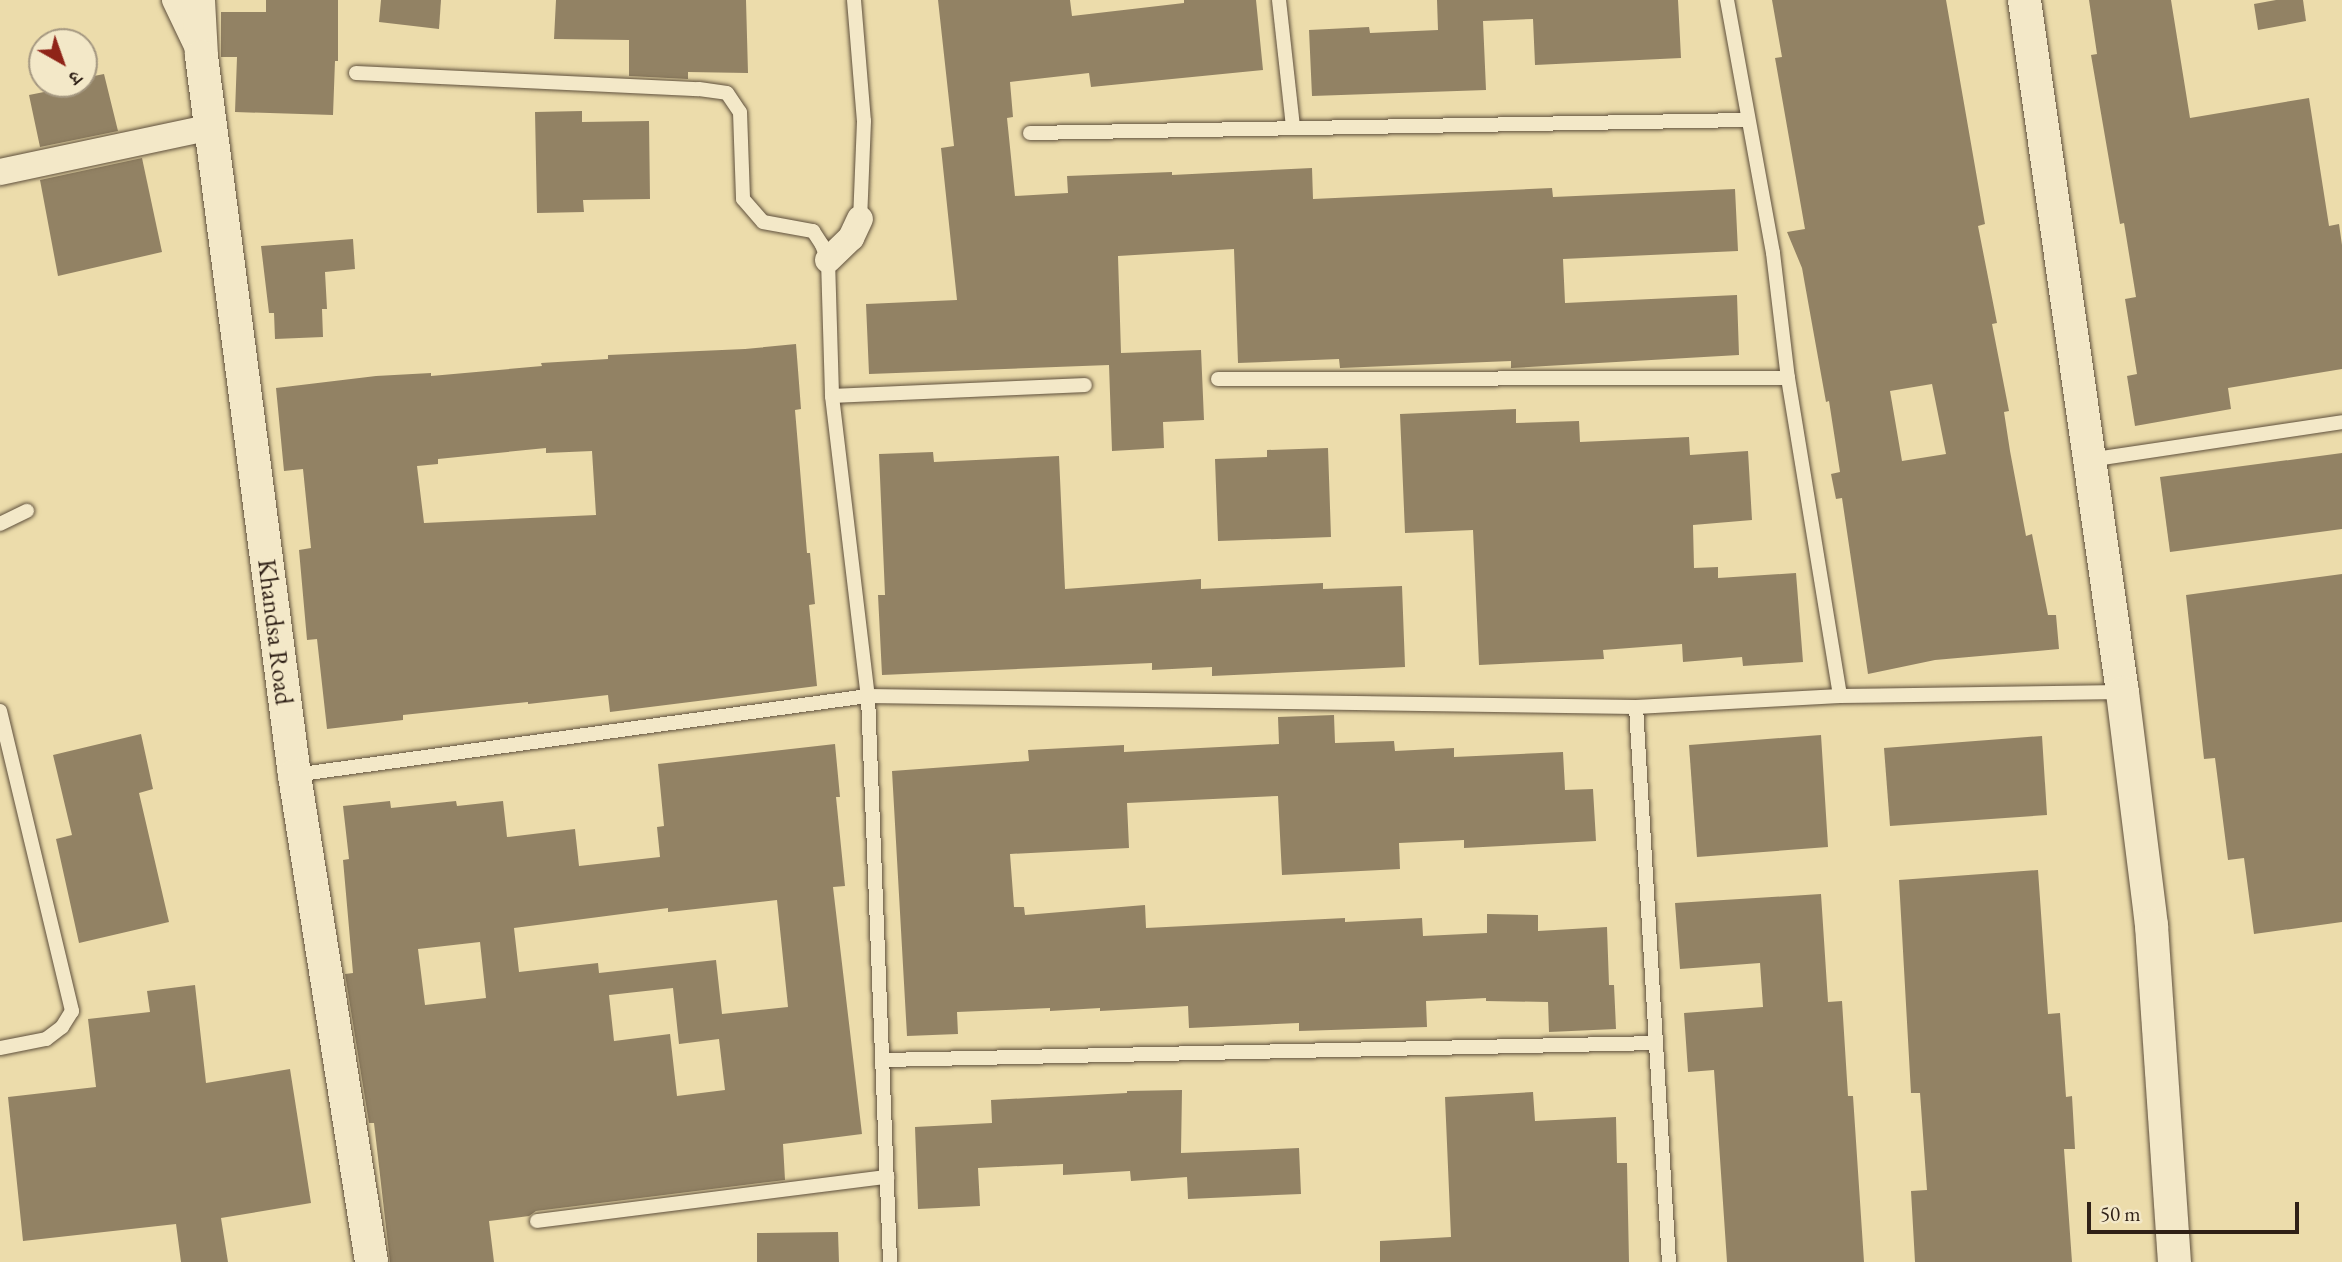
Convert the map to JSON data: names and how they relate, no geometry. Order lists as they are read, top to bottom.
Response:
{
  "streets": {
    "street": ["Khandsa Road"]
  },
  "scale_bar": "50 m",
  "north": "bottom right"
}
